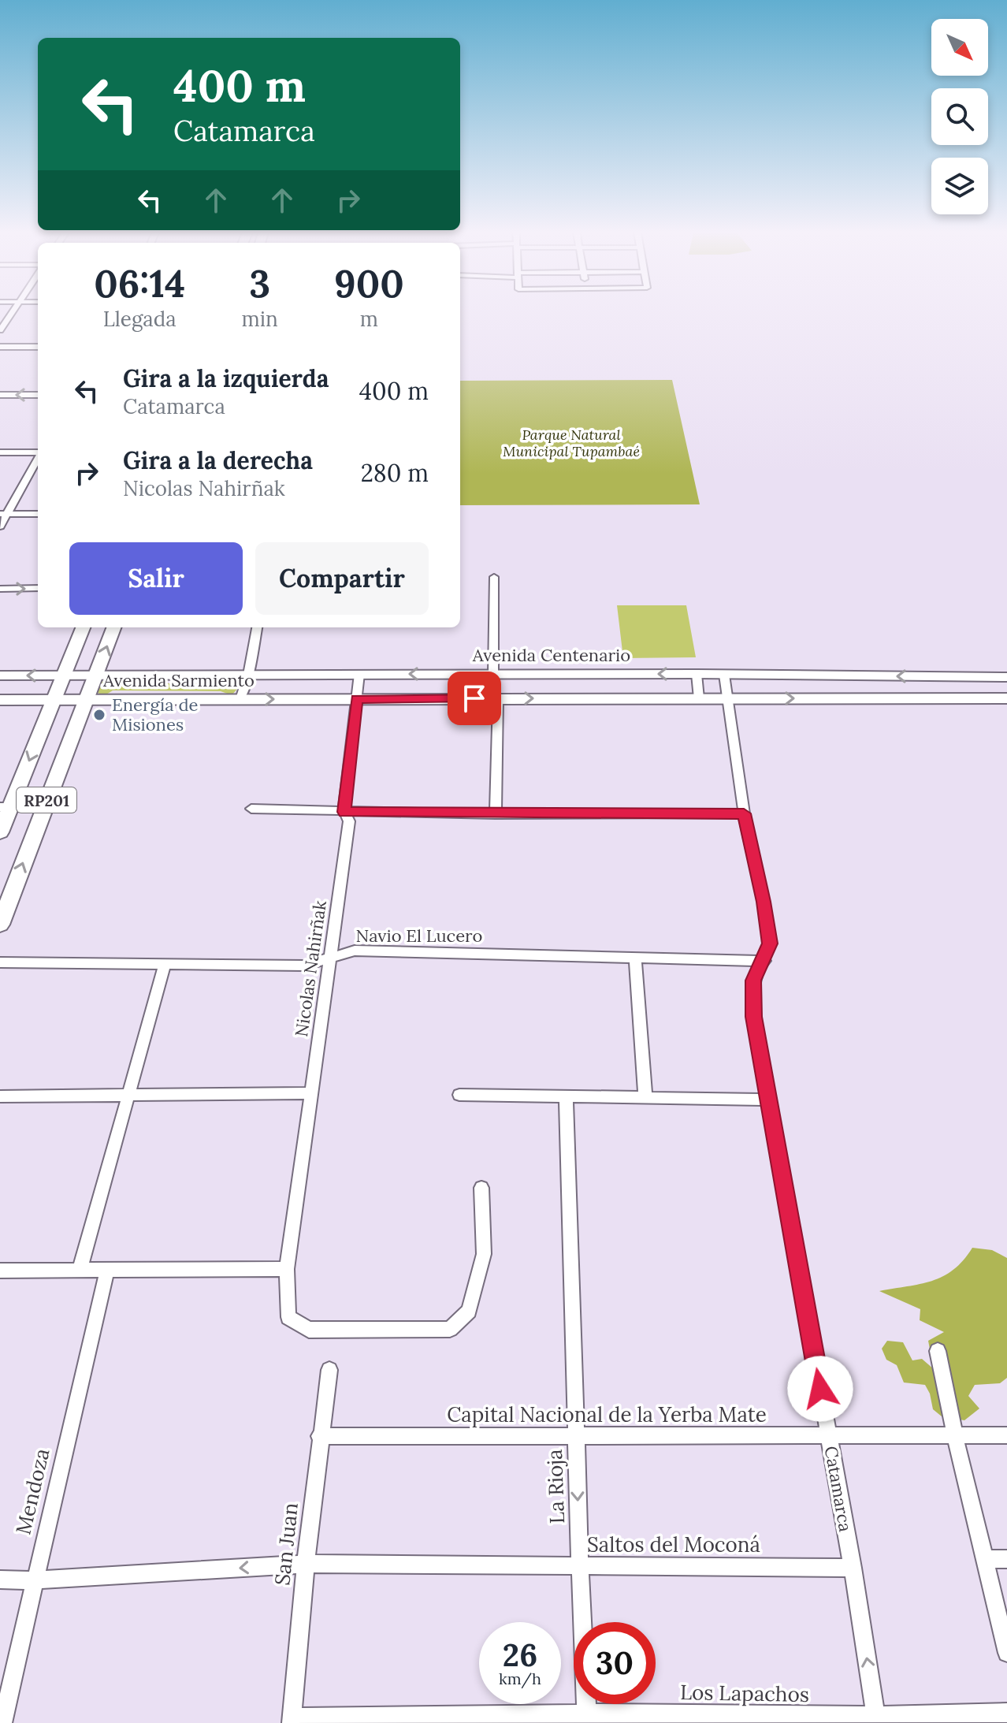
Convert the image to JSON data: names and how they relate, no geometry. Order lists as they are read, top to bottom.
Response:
{
  "streets": {
    "main road": ["Avenida Centenario", "Avenida Sarmiento", "RP201"],
    "street": [
      "Navio El Lucero",
      "Nicolas Nahirñak",
      "Capital Nacional de la Yerba Mate",
      "La Rioja",
      "Catamarca",
      "Mendoza",
      "San Juan",
      "Saltos del Moconá",
      "Los Lapachos"
    ]
  },
  "crossings": [
    ["Avenida Centenario", "Avenida Sarmiento"],
    ["Avenida Centenario", "RP201"],
    ["Avenida Centenario", "Nicolas Nahirñak"],
    ["Avenida Centenario", "Catamarca"],
    ["Avenida Sarmiento", "RP201"],
    ["Avenida Sarmiento", "Nicolas Nahirñak"],
    ["Navio El Lucero", "Nicolas Nahirñak"],
    ["Navio El Lucero", "Catamarca"],
    ["Capital Nacional de la Yerba Mate", "La Rioja"],
    ["Capital Nacional de la Yerba Mate", "Catamarca"],
    ["Capital Nacional de la Yerba Mate", "San Juan"],
    ["La Rioja", "Saltos del Moconá"],
    ["La Rioja", "Los Lapachos"],
    ["Catamarca", "Saltos del Moconá"],
    ["Catamarca", "Los Lapachos"],
    ["Mendoza", "Saltos del Moconá"],
    ["San Juan", "Saltos del Moconá"],
    ["San Juan", "Los Lapachos"]
  ],
  "parks": ["Parque Natural Municipal Tupambaé"],
  "places": ["Energía de Misiones"],
  "north": "bottom right",
  "page": {
    "turn": ["400 m", "Catamarca"],
    "eta": [
      "06:14",
      "Llegada",
      "3",
      "min",
      "900",
      "m"
    ],
    "list": [
      {
        "name": "Gira a la izquierda",
        "note": "Catamarca",
        "value": "400 m"
      },
      {
        "name": "Gira a la derecha",
        "note": "Nicolas Nahirñak",
        "value": "280 m"
      }
    ],
    "buttons": ["Salir", "Compartir"],
    "speed": "26 km/h",
    "limit": "30"
  }
}
